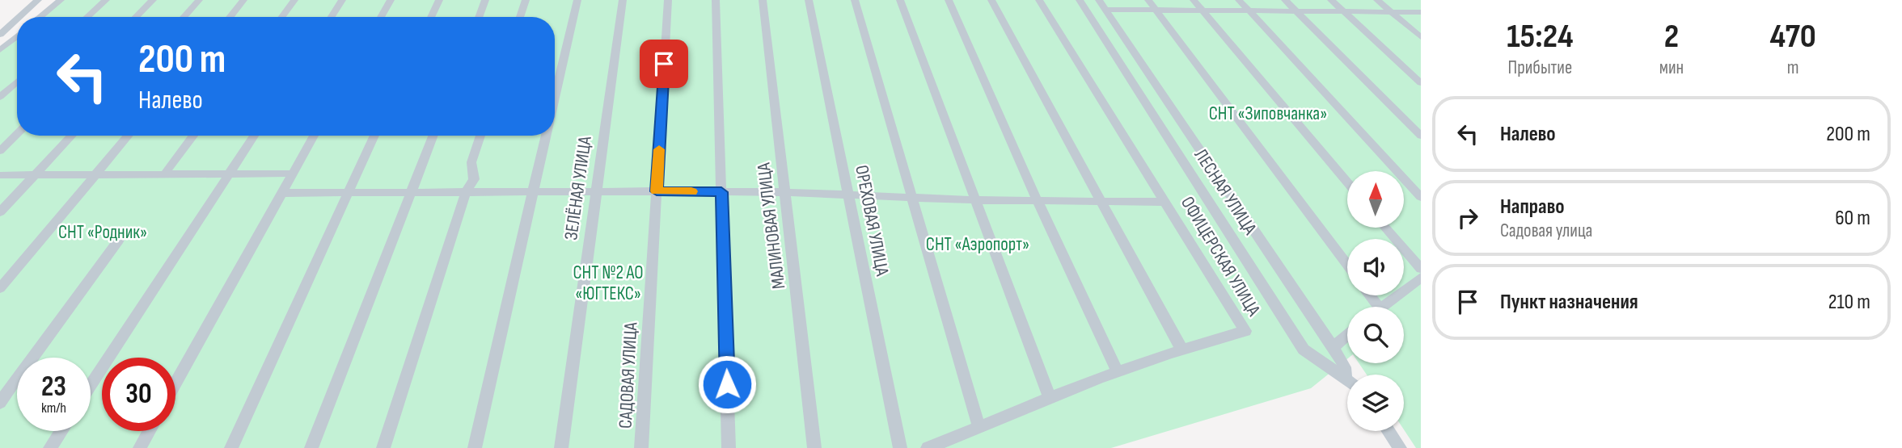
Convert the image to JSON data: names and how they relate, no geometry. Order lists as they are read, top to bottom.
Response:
{
  "streets": {
    "street": [
      "ЗЕЛЁНАЯ УЛИЦА",
      "ЛЕСНАЯ УЛИЦА",
      "ОРЕХОВАЯ УЛИЦА",
      "МАЛИНОВАЯ УЛИЦА",
      "ОФИЦЕРСКАЯ УЛИЦА",
      "САДОВАЯ УЛИЦА"
    ]
  },
  "parks": [
    "СНТ «Зиповчанка»",
    "СНТ «Родник»",
    "СНТ «Аэропорт»",
    "СНТ №2 АО «ЮГТЕКС»"
  ],
  "north": "top",
  "page": {
    "eta": [
      "15:24",
      "Прибытие",
      "2",
      "мин",
      "470",
      "m"
    ],
    "turn": ["200 m", "Налево"],
    "list": [
      {
        "name": "Налево",
        "value": "200 m"
      },
      {
        "name": "Направо",
        "note": "Садовая улица",
        "value": "60 m"
      },
      {
        "name": "Пункт назначения",
        "value": "210 m"
      }
    ],
    "speed": "23 km/h",
    "limit": "30"
  }
}
